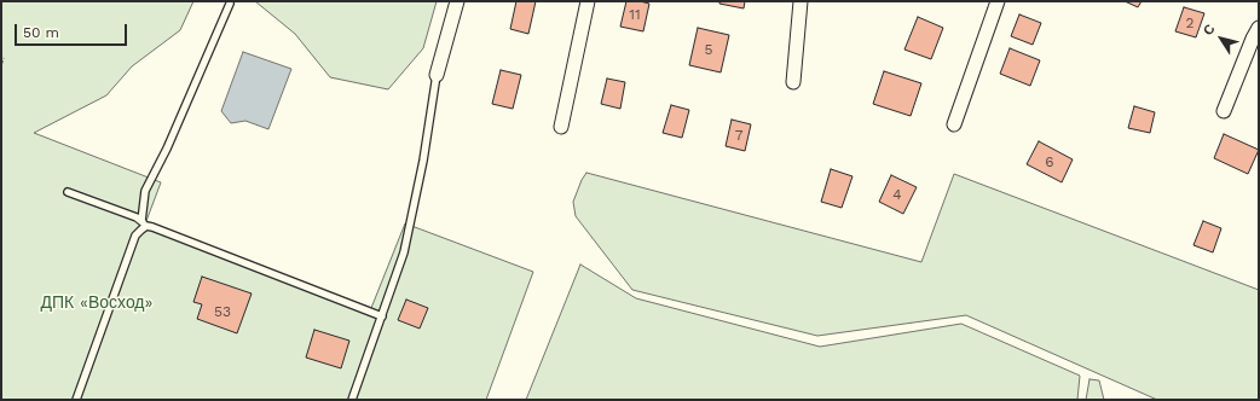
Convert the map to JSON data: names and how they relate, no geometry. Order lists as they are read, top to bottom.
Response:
{
  "parks": ["ДПК «Восход»"],
  "house_numbers": [
    "11",
    "2",
    "5",
    "7",
    "6",
    "4",
    "53"
  ],
  "scale_bar": "50 m",
  "north": "top left"
}
